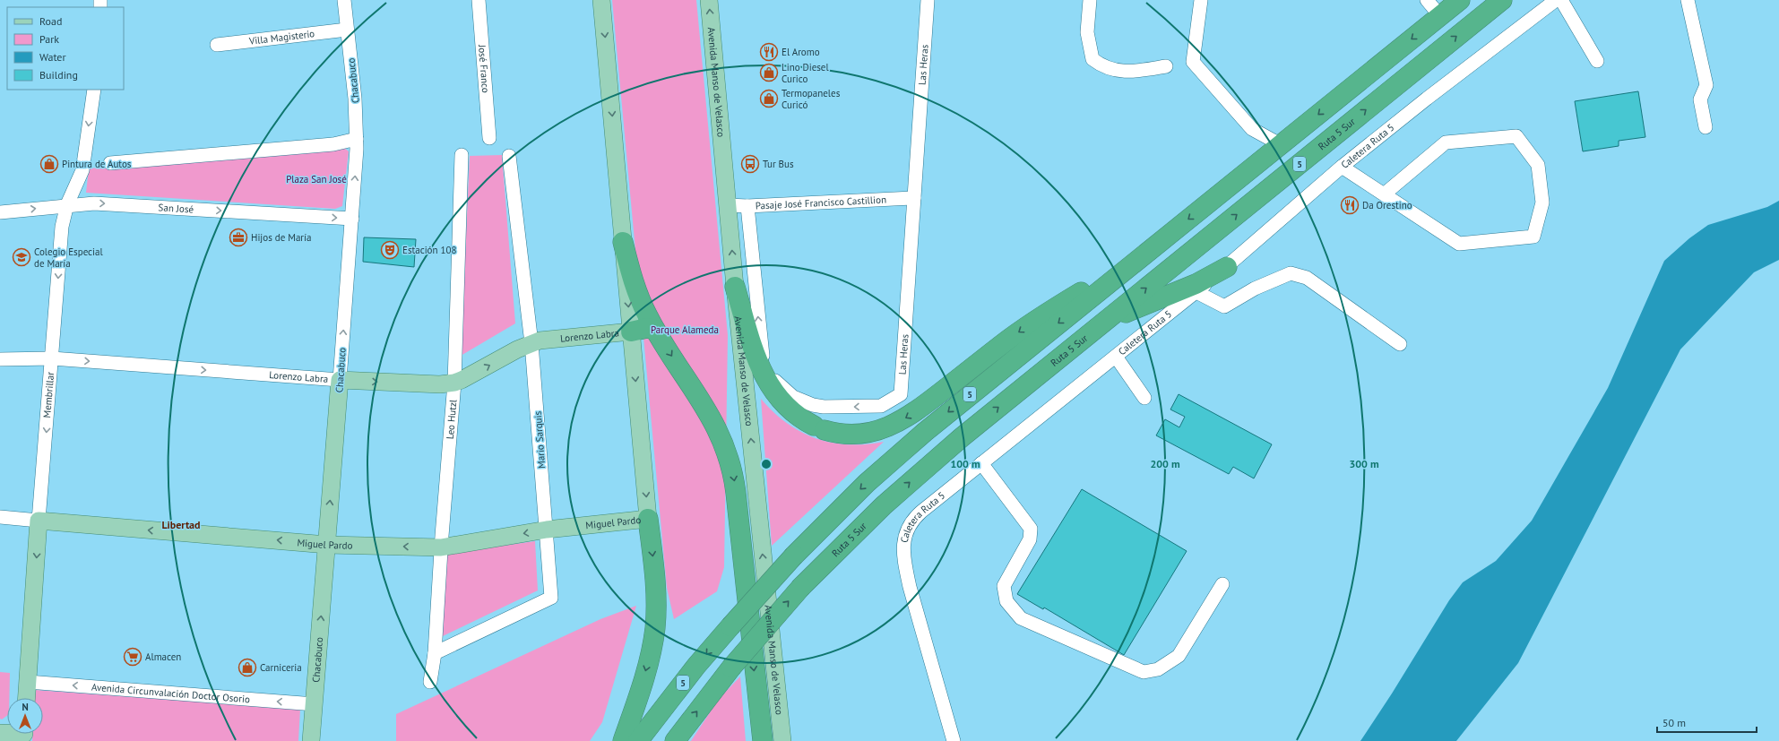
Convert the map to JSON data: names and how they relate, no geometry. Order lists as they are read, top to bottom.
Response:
{
  "streets": {
    "highway": ["Ruta 5 Sur", "5"],
    "main road": [
      "Chacabuco",
      "Avenida Manso de Velasco",
      "Lorenzo Labra",
      "Membrillar",
      "Miguel Pardo"
    ],
    "street": [
      "Villa Magisterio",
      "Las Heras",
      "José Franco",
      "Caletera Ruta 5",
      "Pasaje José Francisco Castillion",
      "San José",
      "Leo Hutzl",
      "Mario Sarquis",
      "Avenida Circunvalación Doctor Osorio"
    ]
  },
  "crossings": [
    ["Villa Magisterio", "Chacabuco"],
    ["Las Heras", "Pasaje José Francisco Castillion"],
    ["Chacabuco", "San José"],
    ["Chacabuco", "Lorenzo Labra"],
    ["Chacabuco", "Miguel Pardo"],
    ["Chacabuco", "Avenida Circunvalación Doctor Osorio"],
    ["Avenida Manso de Velasco", "Pasaje José Francisco Castillion"],
    ["San José", "Membrillar"],
    ["Lorenzo Labra", "Membrillar"],
    ["Lorenzo Labra", "Leo Hutzl"],
    ["Lorenzo Labra", "Mario Sarquis"],
    ["Membrillar", "Miguel Pardo"],
    ["Membrillar", "Avenida Circunvalación Doctor Osorio"],
    ["Leo Hutzl", "Mario Sarquis"],
    ["Leo Hutzl", "Miguel Pardo"],
    ["Mario Sarquis", "Miguel Pardo"]
  ],
  "one_way": [
    "Chacabuco",
    "Lorenzo Labra",
    "Membrillar",
    "Miguel Pardo",
    "Avenida Circunvalación Doctor Osorio"
  ],
  "districts": ["Libertad"],
  "parks": ["Plaza San José", "Parque Alameda"],
  "places": {
    "restaurant": ["El Aromo", "Da Orestino"],
    "shop": [
      "Lino Diesel Curico",
      "Termopaneles Curicó",
      "Pintura de Autos",
      "Carniceria"
    ],
    "bus stop": ["Tur Bus"],
    "office": ["Hijos de María"],
    "theatre": ["Estación 108"],
    "school or university": ["Colegio Especial de María"],
    "supermarket": ["Almacen"]
  },
  "legend": [
    "Road",
    "Park",
    "Water",
    "Building"
  ],
  "scale_bar": "50 m",
  "north": "top",
  "rings": ["100 m", "200 m", "300 m"]
}
